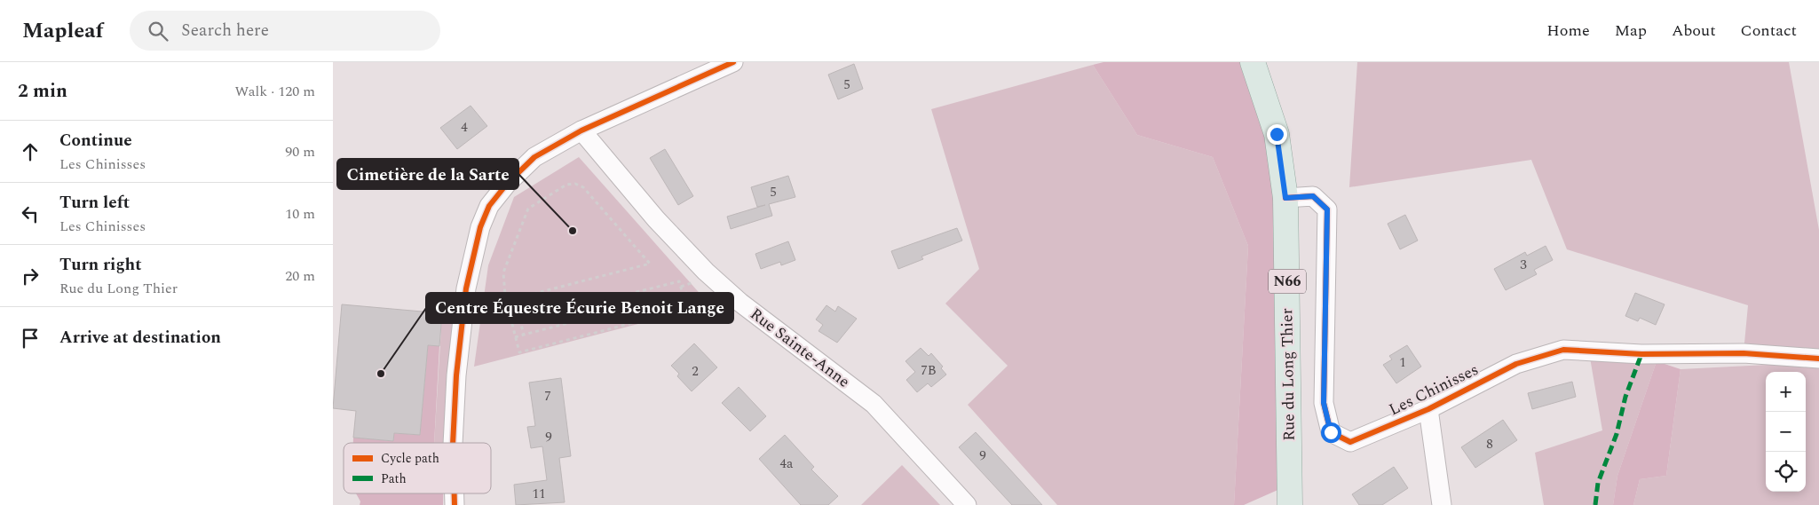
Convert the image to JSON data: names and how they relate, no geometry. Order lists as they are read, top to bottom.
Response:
{
  "streets": {
    "main road": ["N66", "Rue du Long Thier"],
    "street": ["Rue Sainte-Anne", "Les Chinisses"]
  },
  "crossings": [
    ["Rue du Long Thier", "Les Chinisses"]
  ],
  "places": ["Cimetière de la Sarte", "Centre Équestre Écurie Benoit Lange"],
  "house_numbers": [
    "5",
    "4",
    "5",
    "3",
    "1",
    "7B",
    "2",
    "7",
    "9",
    "8",
    "9",
    "4a",
    "11"
  ],
  "legend": ["Cycle path", "Path"],
  "page": {
    "header": "Mapleaf",
    "search": "Search here",
    "nav": [
      "Home",
      "Map",
      "About",
      "Contact"
    ],
    "heading": ["2 min", "Walk · 120 m"],
    "list": [
      ["Continue", "Les Chinisses", "90 m"],
      ["Turn left", "Les Chinisses", "10 m"],
      ["Turn right", "Rue du Long Thier", "20 m"],
      "Arrive at destination"
    ],
    "map_buttons": ["+", "−"]
  }
}
